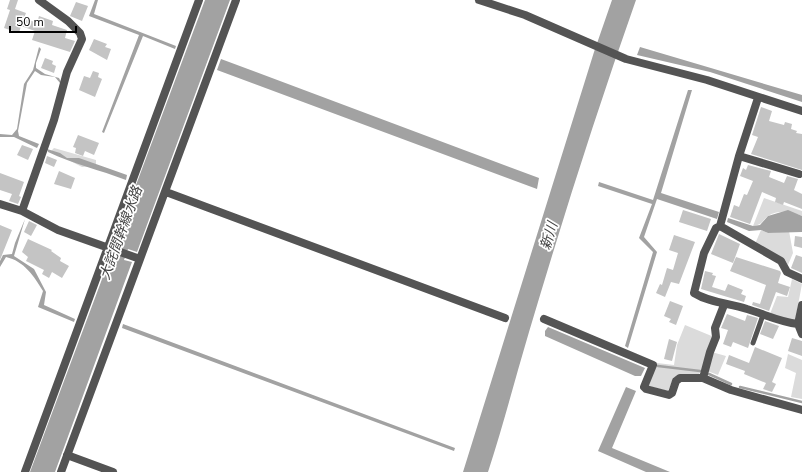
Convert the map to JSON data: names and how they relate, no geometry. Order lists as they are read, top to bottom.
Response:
{
  "water": ["大詫間幹線水路", "新川"],
  "scale_bar": "50 m"
}
